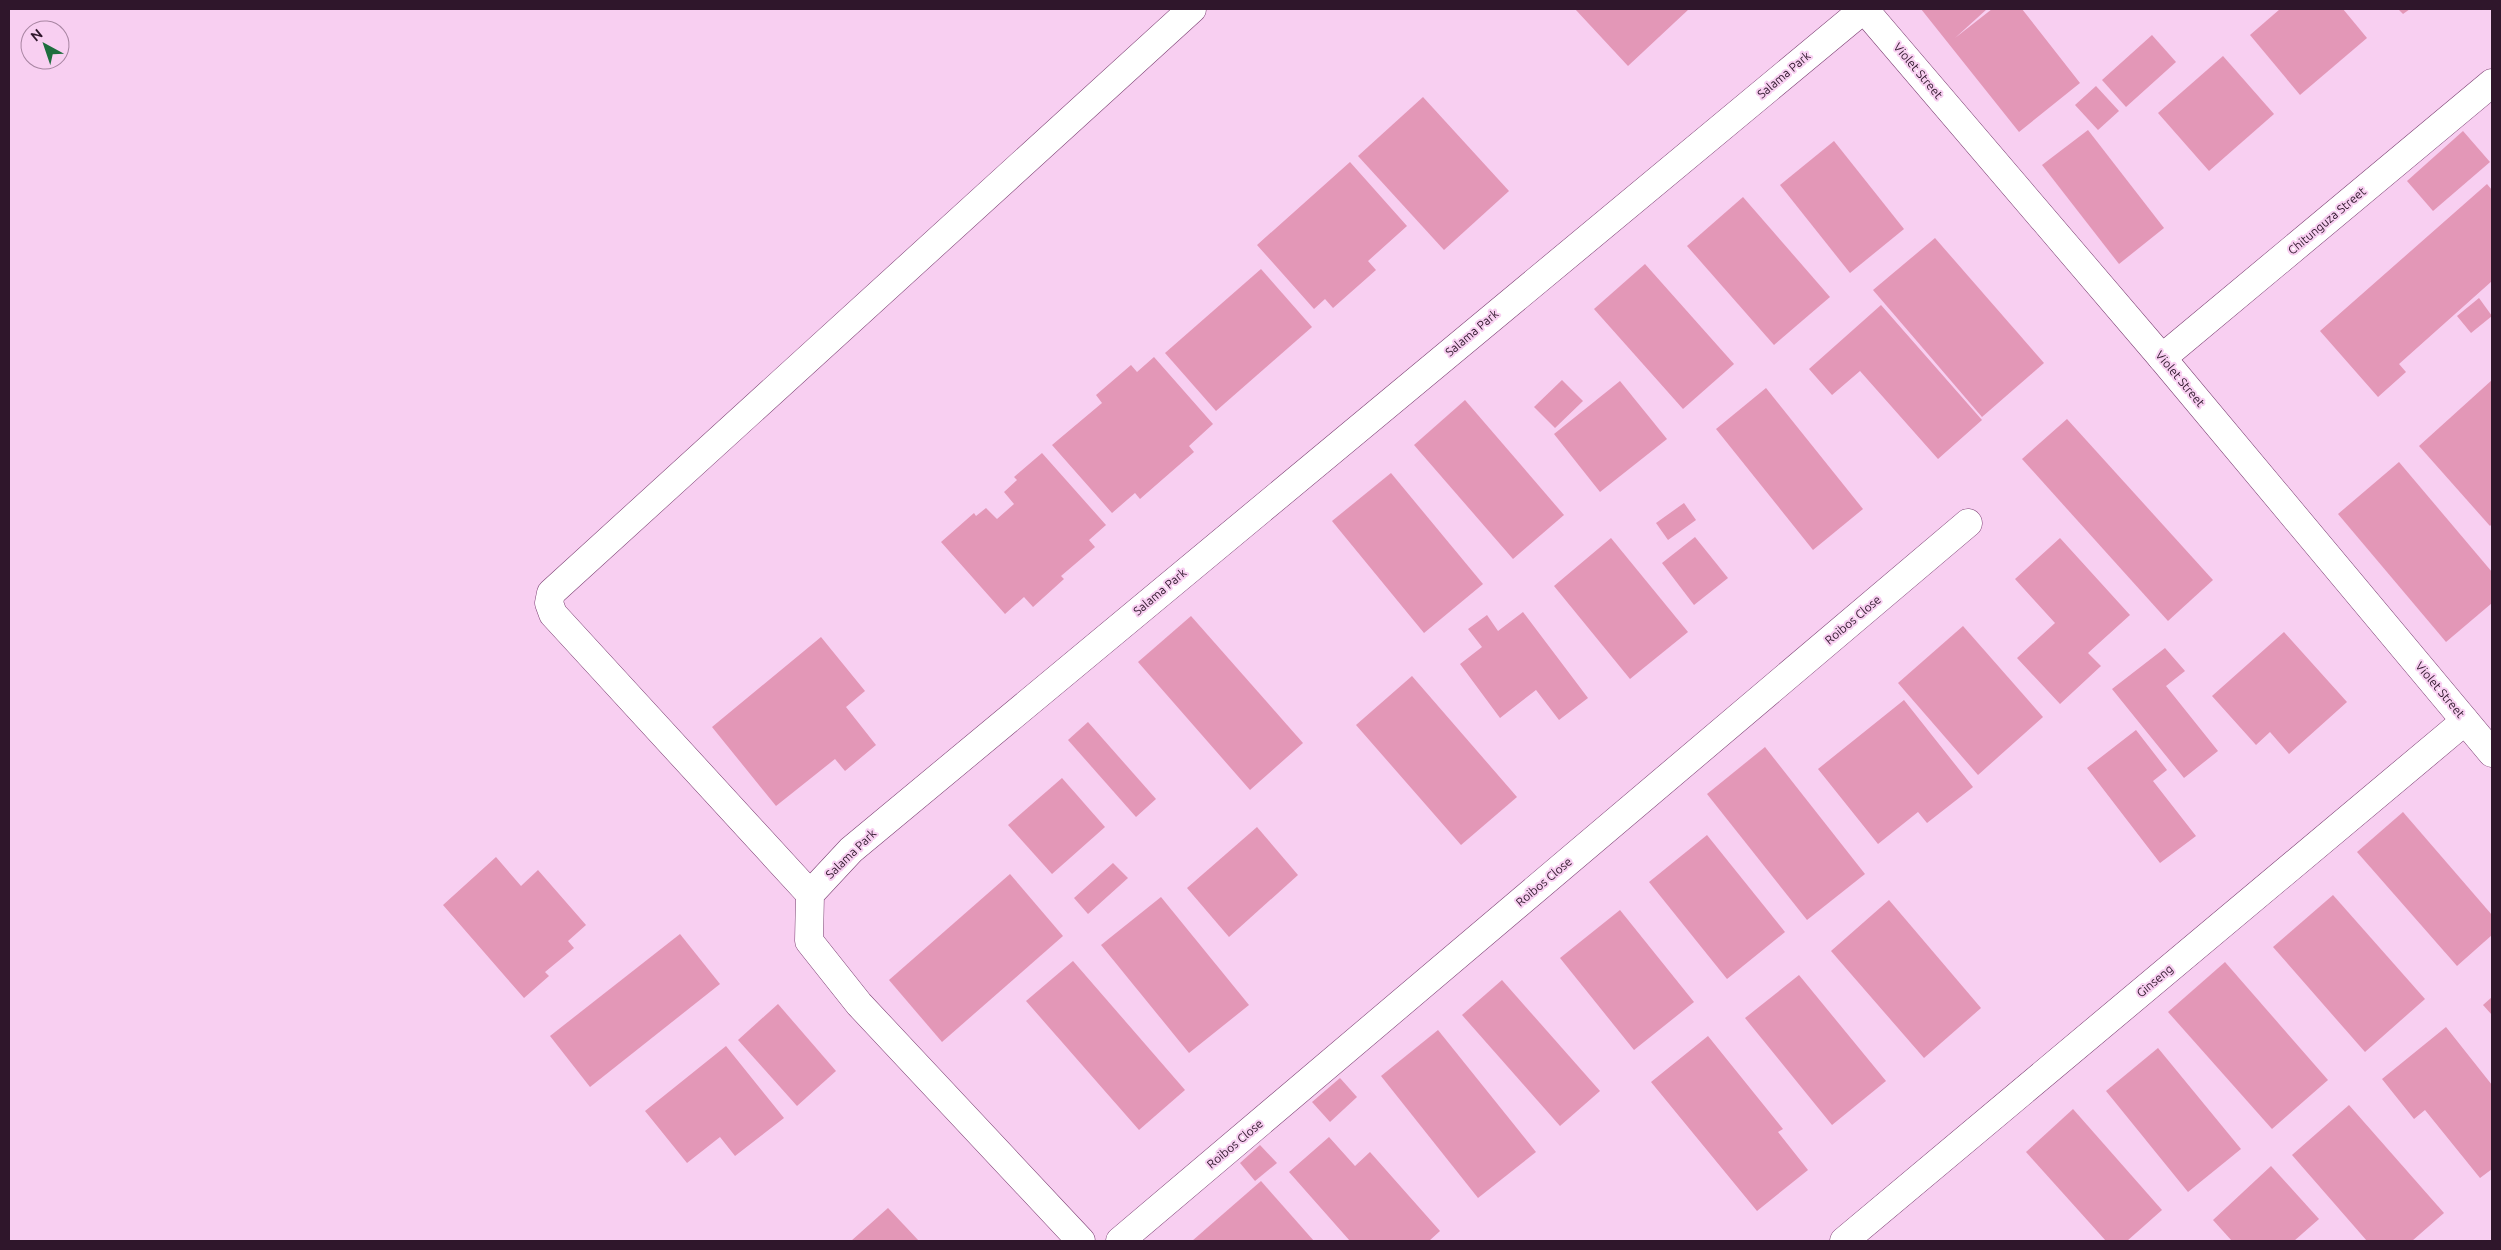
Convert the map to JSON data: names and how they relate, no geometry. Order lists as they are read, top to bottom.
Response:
{
  "streets": {
    "street": [
      "Violet Street",
      "Salama Park",
      "Chitunguza Street",
      "Roibos Close",
      "Ginseng"
    ]
  },
  "crossings": [
    ["Violet Street", "Salama Park"],
    ["Violet Street", "Chitunguza Street"],
    ["Violet Street", "Ginseng"]
  ],
  "north": "top left"
}
